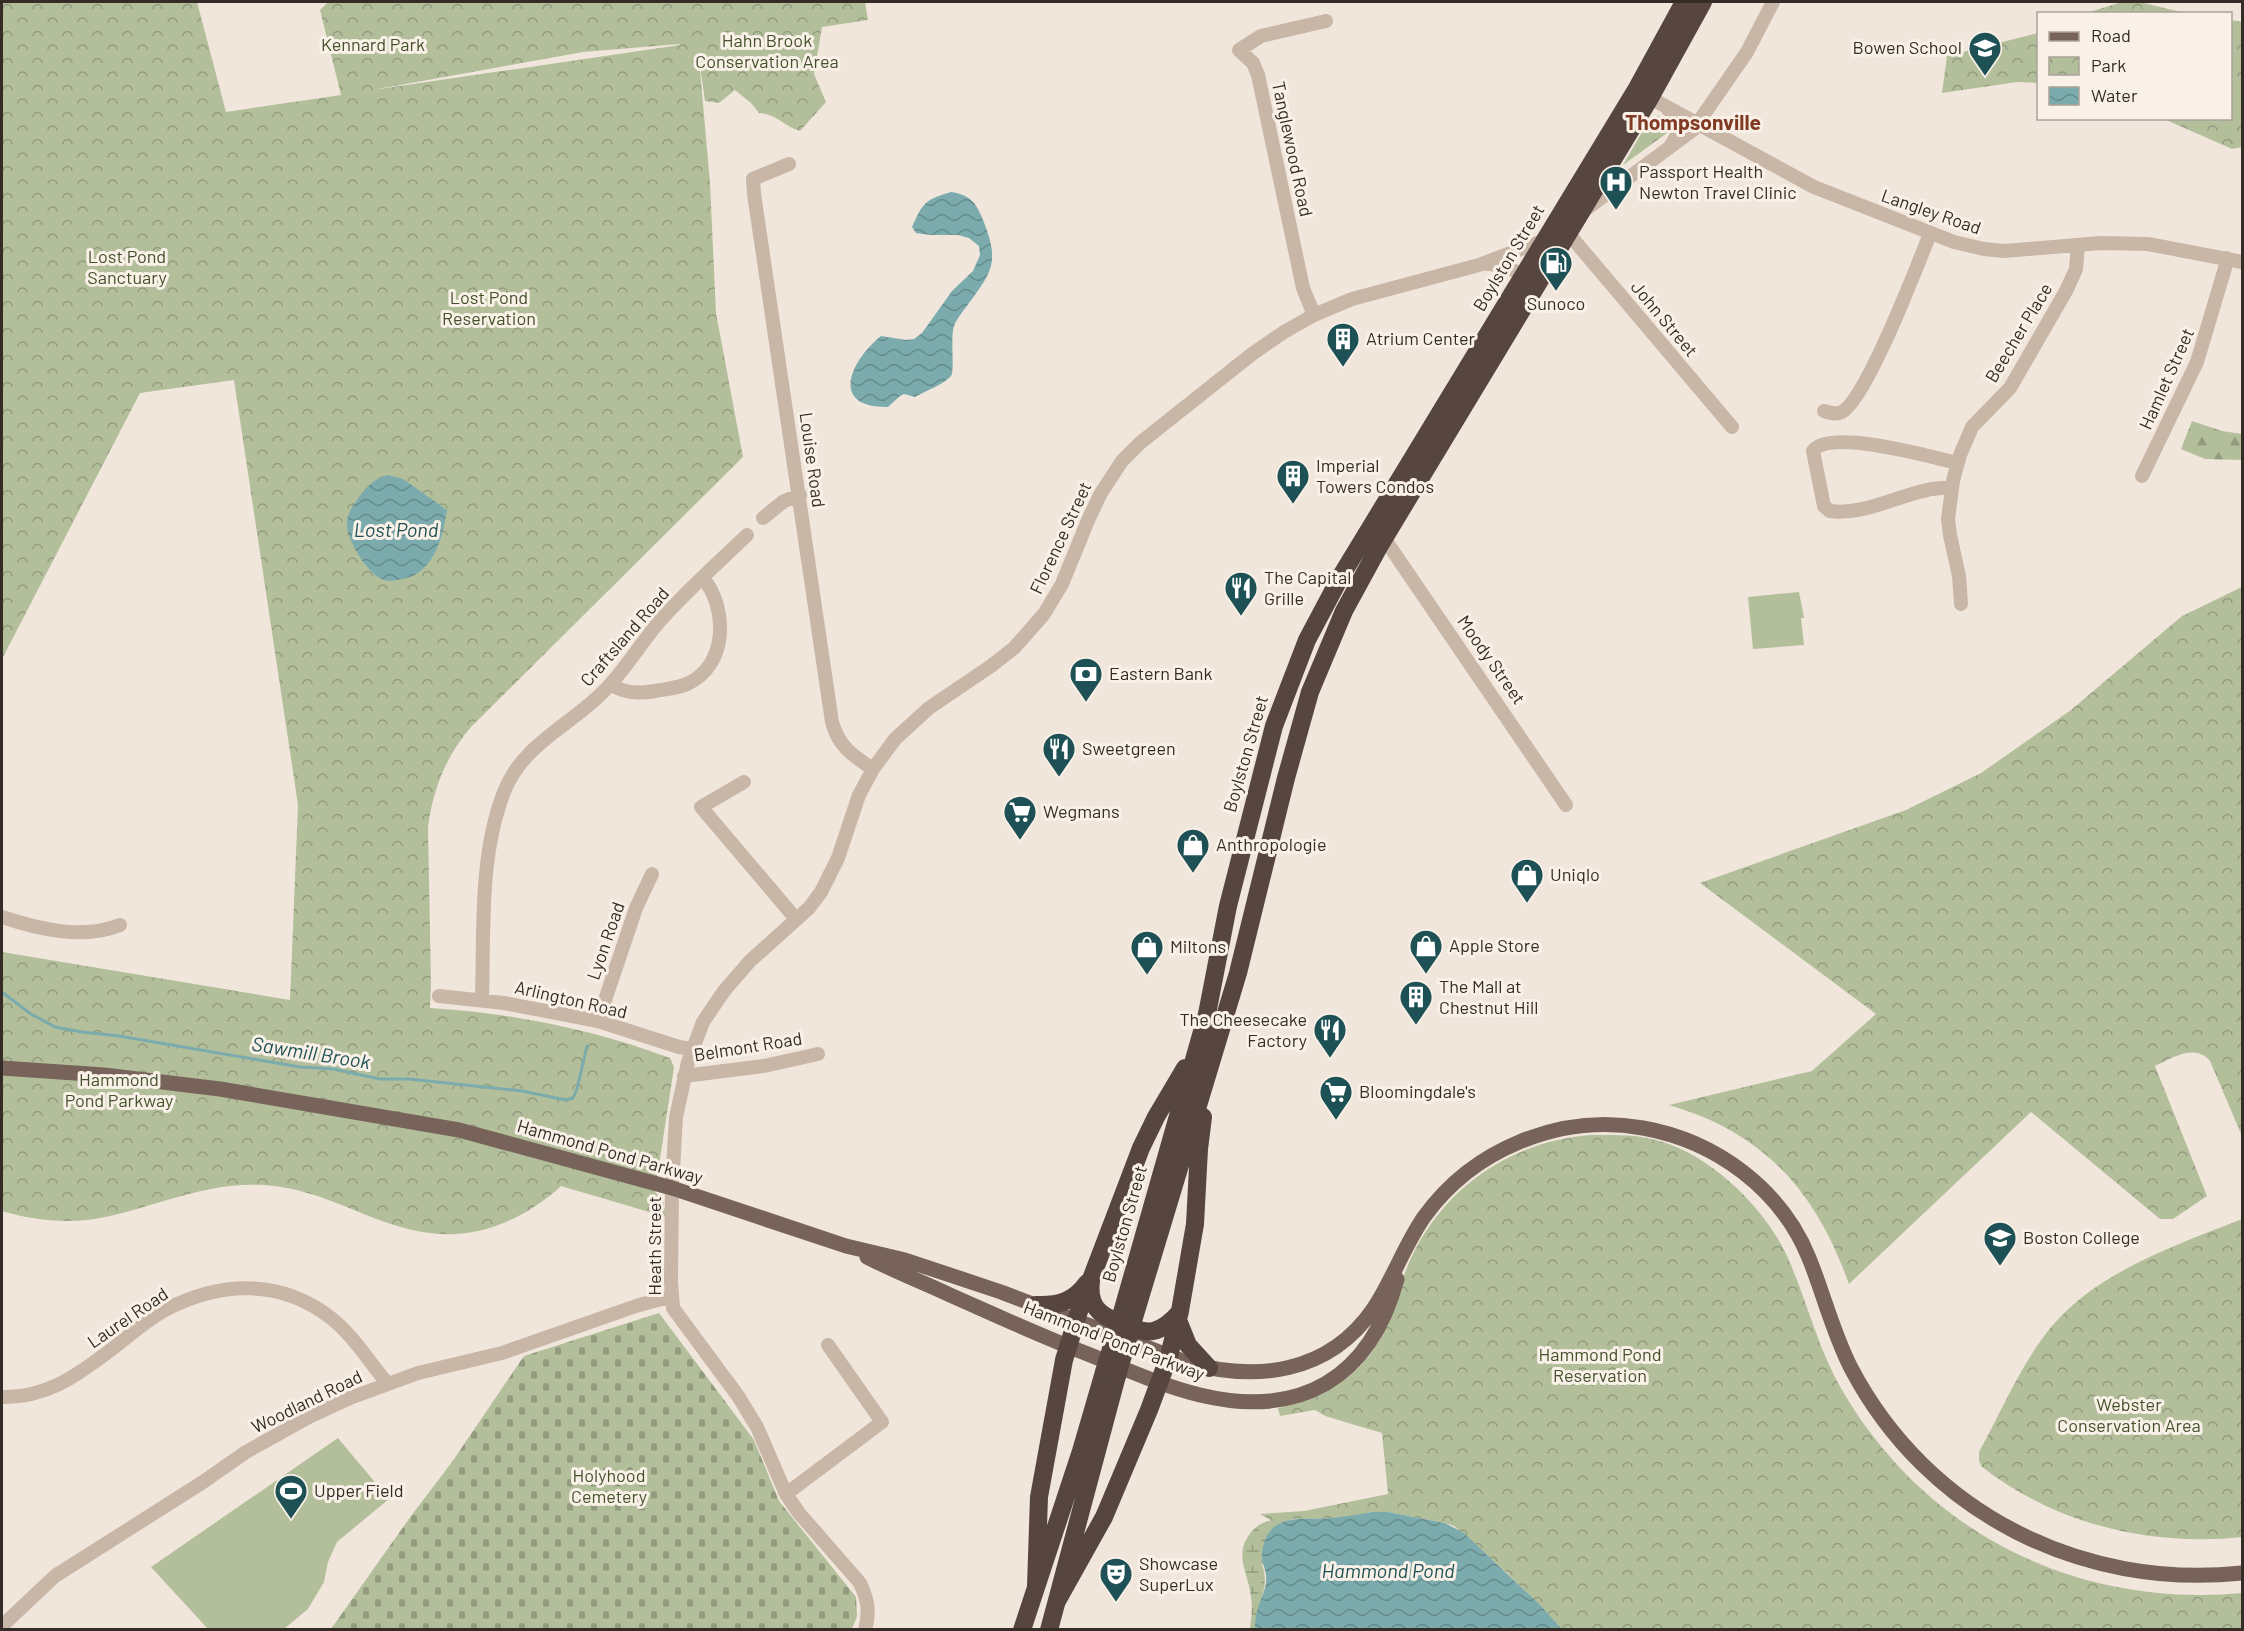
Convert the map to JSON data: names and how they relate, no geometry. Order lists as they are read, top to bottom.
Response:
{
  "streets": {
    "highway": ["Boylston Street"],
    "main road": ["Hammond Pond Parkway"],
    "street": [
      "Tanglewood Road",
      "Langley Road",
      "John Street",
      "Beecher Place",
      "Hamlet Street",
      "Louise Road",
      "Florence Street",
      "Craftsland Road",
      "Moody Street",
      "Lyon Road",
      "Arlington Road",
      "Belmont Road",
      "Heath Street",
      "Laurel Road",
      "Woodland Road"
    ]
  },
  "crossings": [
    ["Tanglewood Road", "Florence Street"],
    ["Langley Road", "Boylston Street"],
    ["Langley Road", "Beecher Place"],
    ["Langley Road", "Hamlet Street"],
    ["Boylston Street", "John Street"],
    ["Boylston Street", "Florence Street"],
    ["Boylston Street", "Moody Street"],
    ["Louise Road", "Florence Street"],
    ["Florence Street", "Heath Street"],
    ["Craftsland Road", "Arlington Road"],
    ["Lyon Road", "Arlington Road"],
    ["Arlington Road", "Heath Street"],
    ["Belmont Road", "Heath Street"],
    ["Hammond Pond Parkway", "Heath Street"],
    ["Heath Street", "Woodland Road"],
    ["Laurel Road", "Woodland Road"]
  ],
  "districts": ["Thompsonville"],
  "water": ["Lost Pond", "Sawmill Brook", "Hammond Pond"],
  "parks": [
    "Hahn Brook Conservation Area",
    "Kennard Park",
    "Lost Pond Sanctuary",
    "Lost Pond Reservation",
    "Hammond Pond Parkway",
    "Hammond Pond Reservation",
    "Webster Conservation Area",
    "Holyhood Cemetery"
  ],
  "places": {
    "school or university": ["Bowen School", "Boston College"],
    "hospital": ["Passport Health Newton Travel Clinic"],
    "fuel station": ["Sunoco"],
    "building": ["Atrium Center", "Imperial Towers Condos", "The Mall at Chestnut Hill"],
    "restaurant": ["The Capital Grille", "Sweetgreen", "The Cheesecake Factory"],
    "bank": ["Eastern Bank"],
    "supermarket": ["Wegmans", "Bloomingdale's"],
    "shop": [
      "Anthropologie",
      "Uniqlo",
      "Apple Store",
      "Miltons"
    ],
    "sports": ["Upper Field"],
    "theatre": ["Showcase SuperLux"]
  },
  "legend": ["Road", "Park", "Water"]
}
